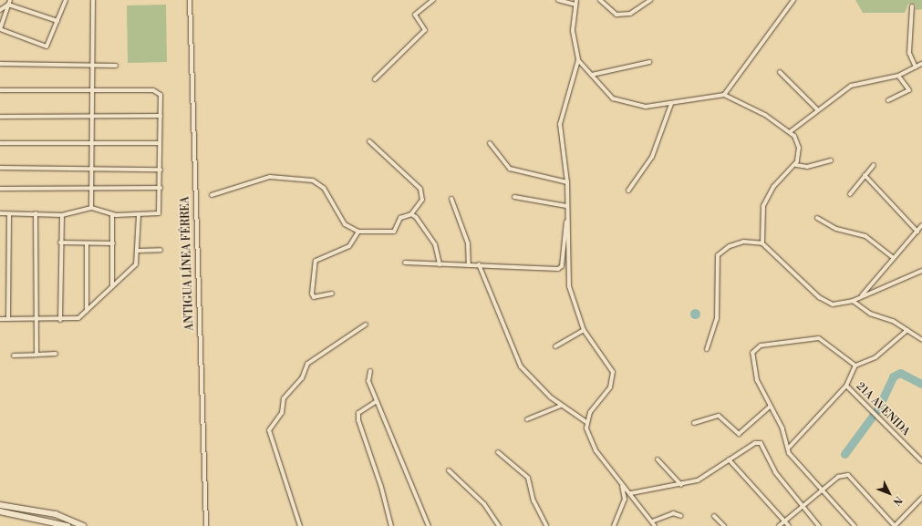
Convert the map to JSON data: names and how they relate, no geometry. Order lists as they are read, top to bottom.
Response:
{
  "streets": {
    "street": ["ANTIGUA LÍNEA FÉRREA", "21A AVENIDA"]
  },
  "north": "bottom right"
}
